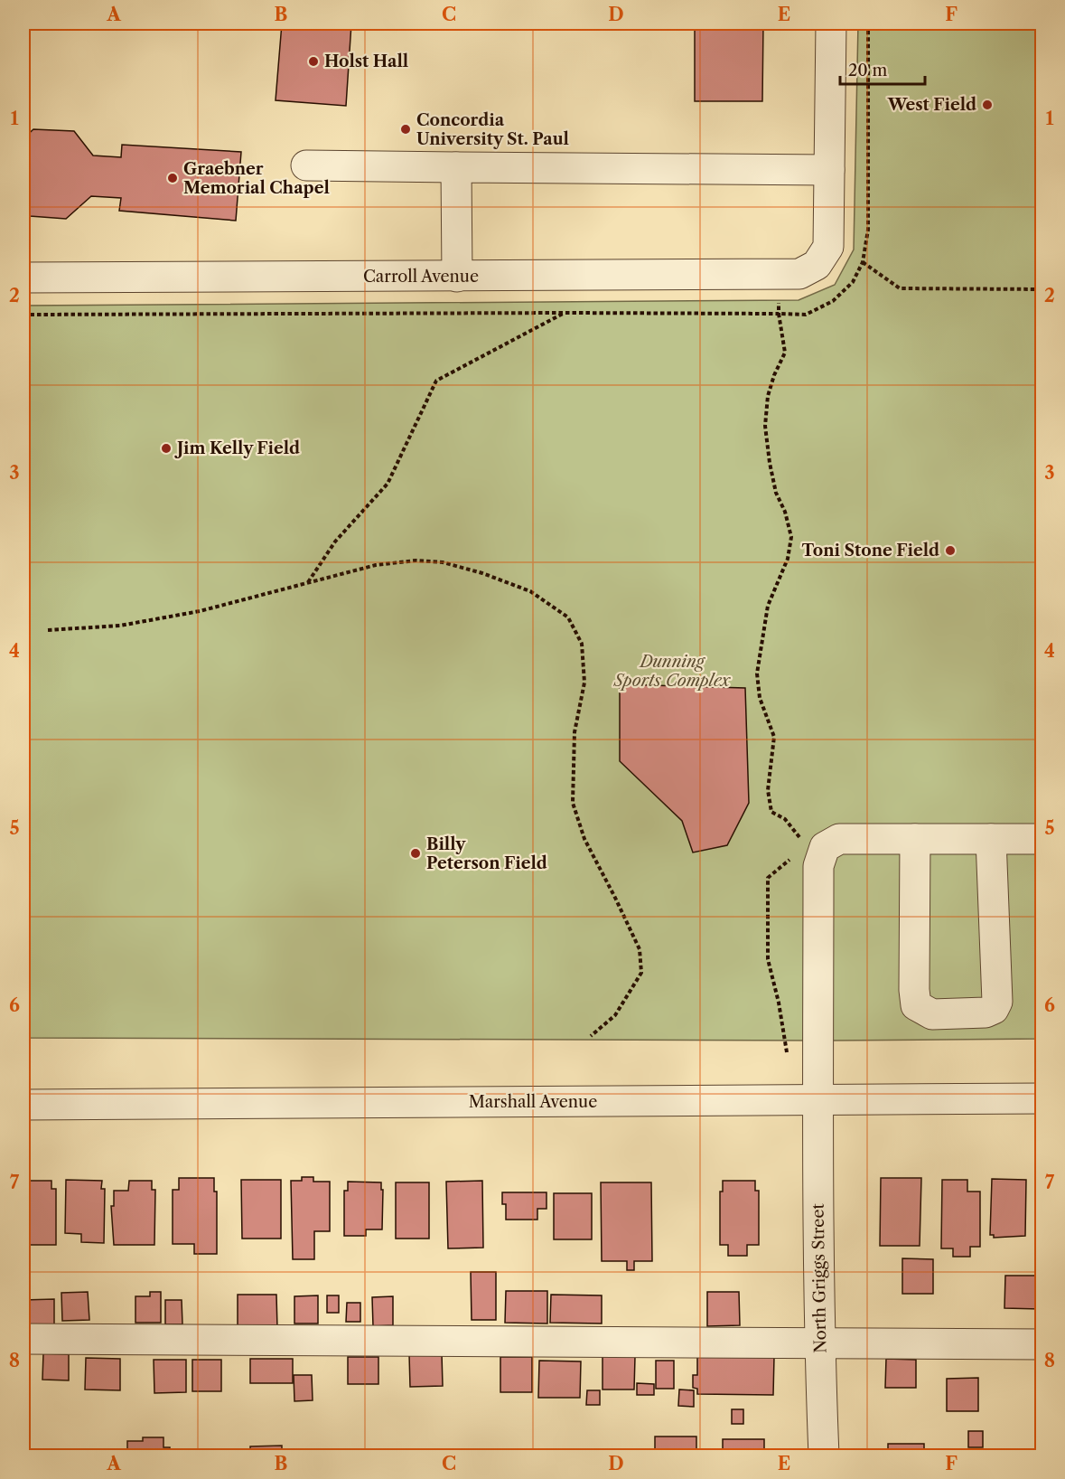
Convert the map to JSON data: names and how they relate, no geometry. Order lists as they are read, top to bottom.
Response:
{
  "streets": {
    "street": ["Carroll Avenue", "Marshall Avenue", "North Griggs Street"]
  },
  "crossings": [
    ["Marshall Avenue", "North Griggs Street"]
  ],
  "parks": ["Dunning Sports Complex"],
  "places": [
    "Holst Hall",
    "West Field",
    "Concordia University St. Paul",
    "Graebner Memorial Chapel",
    "Jim Kelly Field",
    "Toni Stone Field",
    "Billy Peterson Field"
  ],
  "scale_bar": "20 m",
  "grid": {
    "columns": [
      "A",
      "B",
      "C",
      "D",
      "E",
      "F"
    ],
    "rows": [
      "1",
      "2",
      "3",
      "4",
      "5",
      "6",
      "7",
      "8"
    ]
  }
}
